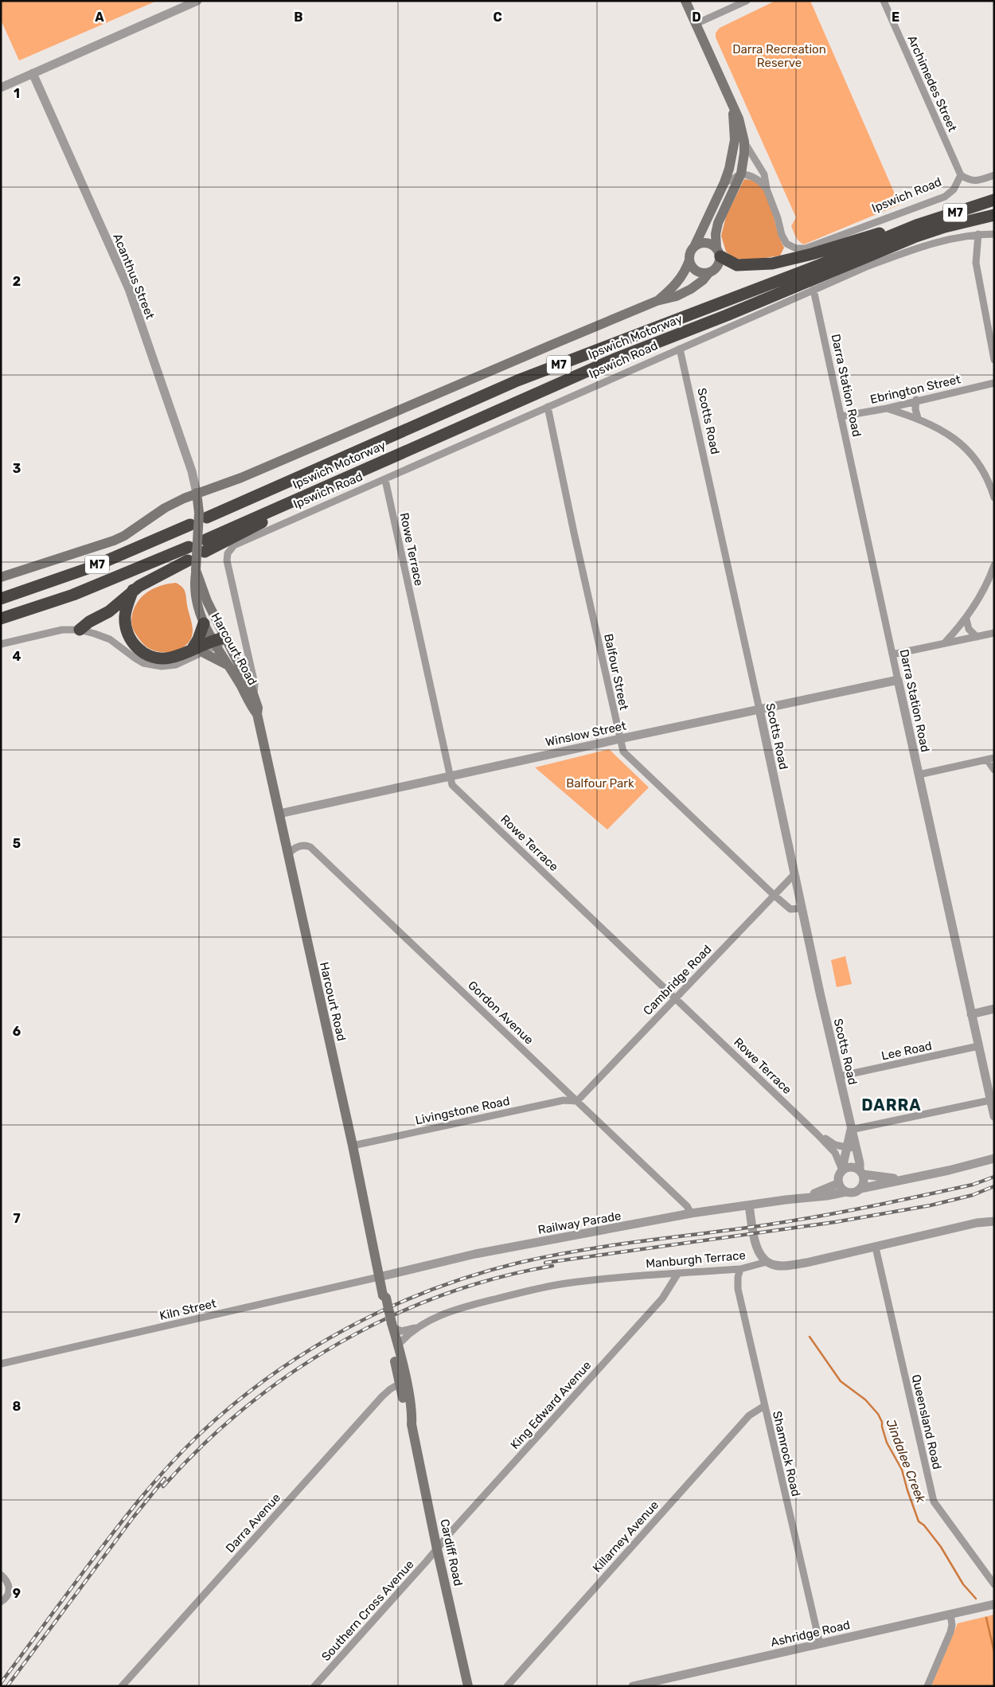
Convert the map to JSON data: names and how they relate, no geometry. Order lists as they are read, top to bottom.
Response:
{
  "streets": {
    "highway": ["M7", "Ipswich Motorway"],
    "main road": ["Harcourt Road", "Cardiff Road"],
    "street": [
      "Archimedes Street",
      "Ipswich Road",
      "Acanthus Street",
      "Darra Station Road",
      "Ebrington Street",
      "Scotts Road",
      "Rowe Terrace",
      "Balfour Street",
      "Winslow Street",
      "Cambridge Road",
      "Gordon Avenue",
      "Lee Road",
      "Livingstone Road",
      "Railway Parade",
      "Manburgh Terrace",
      "Kiln Street",
      "King Edward Avenue",
      "Queensland Road",
      "Shamrock Road",
      "Darra Avenue",
      "Killarney Avenue",
      "Southern Cross Avenue",
      "Ashridge Road"
    ]
  },
  "crossings": [
    ["Archimedes Street", "Ipswich Road"],
    ["Ipswich Road", "Darra Station Road"],
    ["Ipswich Road", "Scotts Road"],
    ["Ipswich Road", "Rowe Terrace"],
    ["Ipswich Road", "Harcourt Road"],
    ["Ipswich Road", "Balfour Street"],
    ["Acanthus Street", "Harcourt Road"],
    ["Ipswich Motorway", "Harcourt Road"],
    ["Darra Station Road", "Ebrington Street"],
    ["Darra Station Road", "Winslow Street"],
    ["Darra Station Road", "Lee Road"],
    ["Scotts Road", "Rowe Terrace"],
    ["Scotts Road", "Balfour Street"],
    ["Scotts Road", "Winslow Street"],
    ["Scotts Road", "Cambridge Road"],
    ["Scotts Road", "Lee Road"],
    ["Scotts Road", "Railway Parade"],
    ["Rowe Terrace", "Winslow Street"],
    ["Rowe Terrace", "Cambridge Road"],
    ["Rowe Terrace", "Railway Parade"],
    ["Harcourt Road", "Winslow Street"],
    ["Harcourt Road", "Gordon Avenue"],
    ["Harcourt Road", "Livingstone Road"],
    ["Harcourt Road", "Railway Parade"],
    ["Harcourt Road", "Manburgh Terrace"],
    ["Harcourt Road", "Kiln Street"],
    ["Harcourt Road", "Cardiff Road"],
    ["Balfour Street", "Winslow Street"],
    ["Balfour Street", "Cambridge Road"],
    ["Cambridge Road", "Gordon Avenue"],
    ["Cambridge Road", "Livingstone Road"],
    ["Gordon Avenue", "Livingstone Road"],
    ["Gordon Avenue", "Railway Parade"],
    ["Railway Parade", "Kiln Street"],
    ["Manburgh Terrace", "King Edward Avenue"],
    ["Manburgh Terrace", "Queensland Road"],
    ["Manburgh Terrace", "Shamrock Road"],
    ["Manburgh Terrace", "Cardiff Road"],
    ["King Edward Avenue", "Cardiff Road"],
    ["King Edward Avenue", "Southern Cross Avenue"],
    ["Shamrock Road", "Killarney Avenue"],
    ["Shamrock Road", "Ashridge Road"],
    ["Darra Avenue", "Cardiff Road"],
    ["Cardiff Road", "Southern Cross Avenue"]
  ],
  "districts": ["DARRA"],
  "water": ["Jindalee Creek"],
  "parks": ["Darra Recreation Reserve", "Balfour Park"],
  "grid": {
    "columns": [
      "A",
      "B",
      "C",
      "D",
      "E"
    ],
    "rows": [
      "1",
      "2",
      "3",
      "4",
      "5",
      "6",
      "7",
      "8",
      "9"
    ]
  }
}
